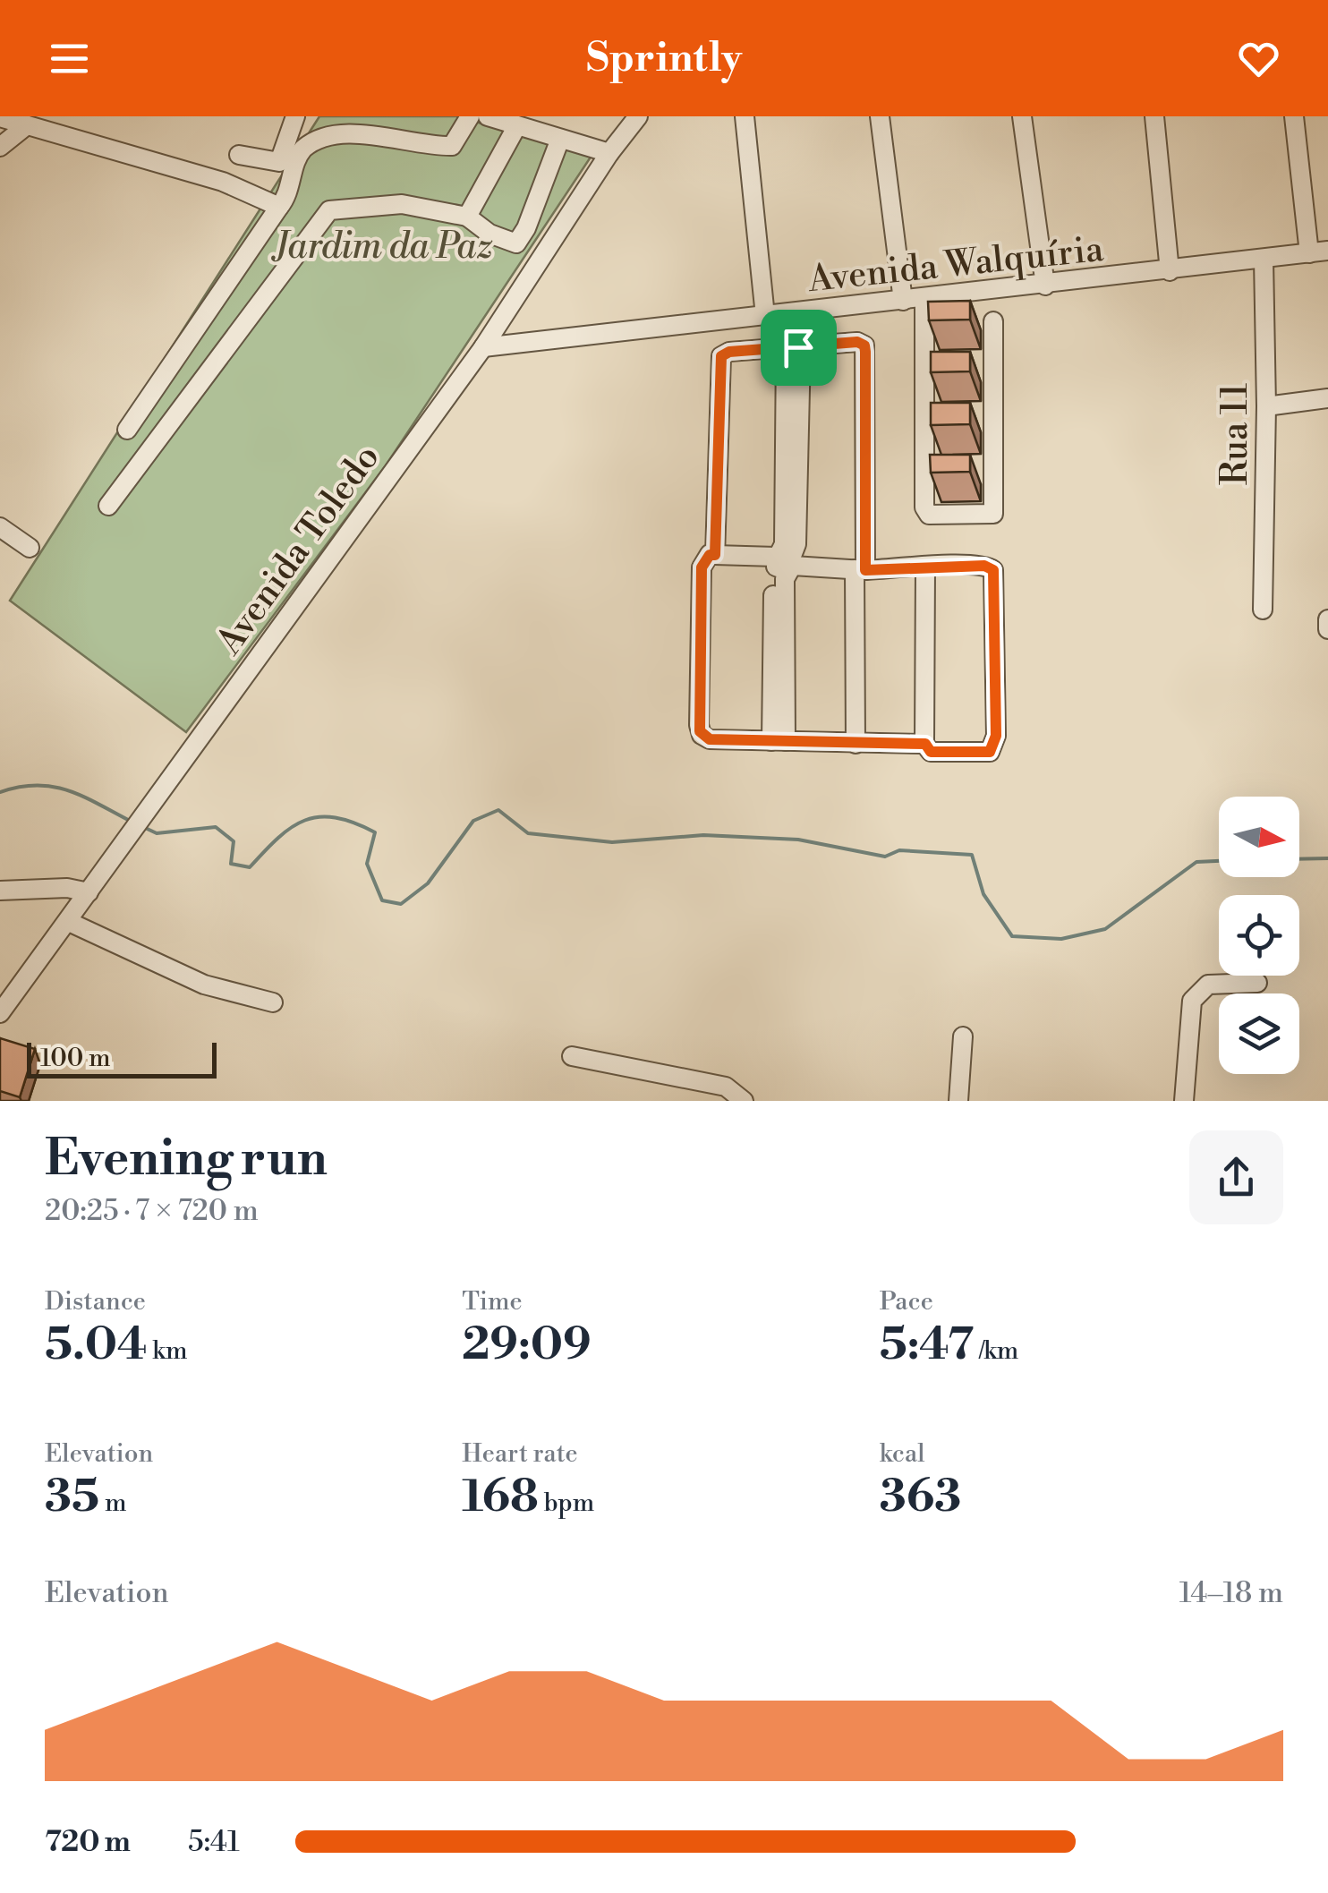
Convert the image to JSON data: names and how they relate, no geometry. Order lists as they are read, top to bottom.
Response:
{
  "streets": {
    "street": ["Avenida Walquíria", "Rua 11", "Avenida Toledo"]
  },
  "crossings": [
    ["Avenida Walquíria", "Rua 11"],
    ["Avenida Walquíria", "Avenida Toledo"]
  ],
  "parks": ["Jardim da Paz"],
  "scale_bar": "100 m",
  "north": "right",
  "page": {
    "header": "Sprintly",
    "scale": "100 m",
    "heading": ["Evening run", "20:25 · 7 × 720 m"],
    "stats": [
      ["Distance", "5.04 km"],
      ["Time", "29:09"],
      ["Pace", "5:47 /km"],
      ["Elevation", "35 m"],
      ["Heart rate", "168 bpm"],
      ["kcal", "363"]
    ],
    "chart": ["Elevation", "14–18 m"],
    "list": [
      {
        "name": "720 m",
        "note": "5:41"
      }
    ]
  }
}
